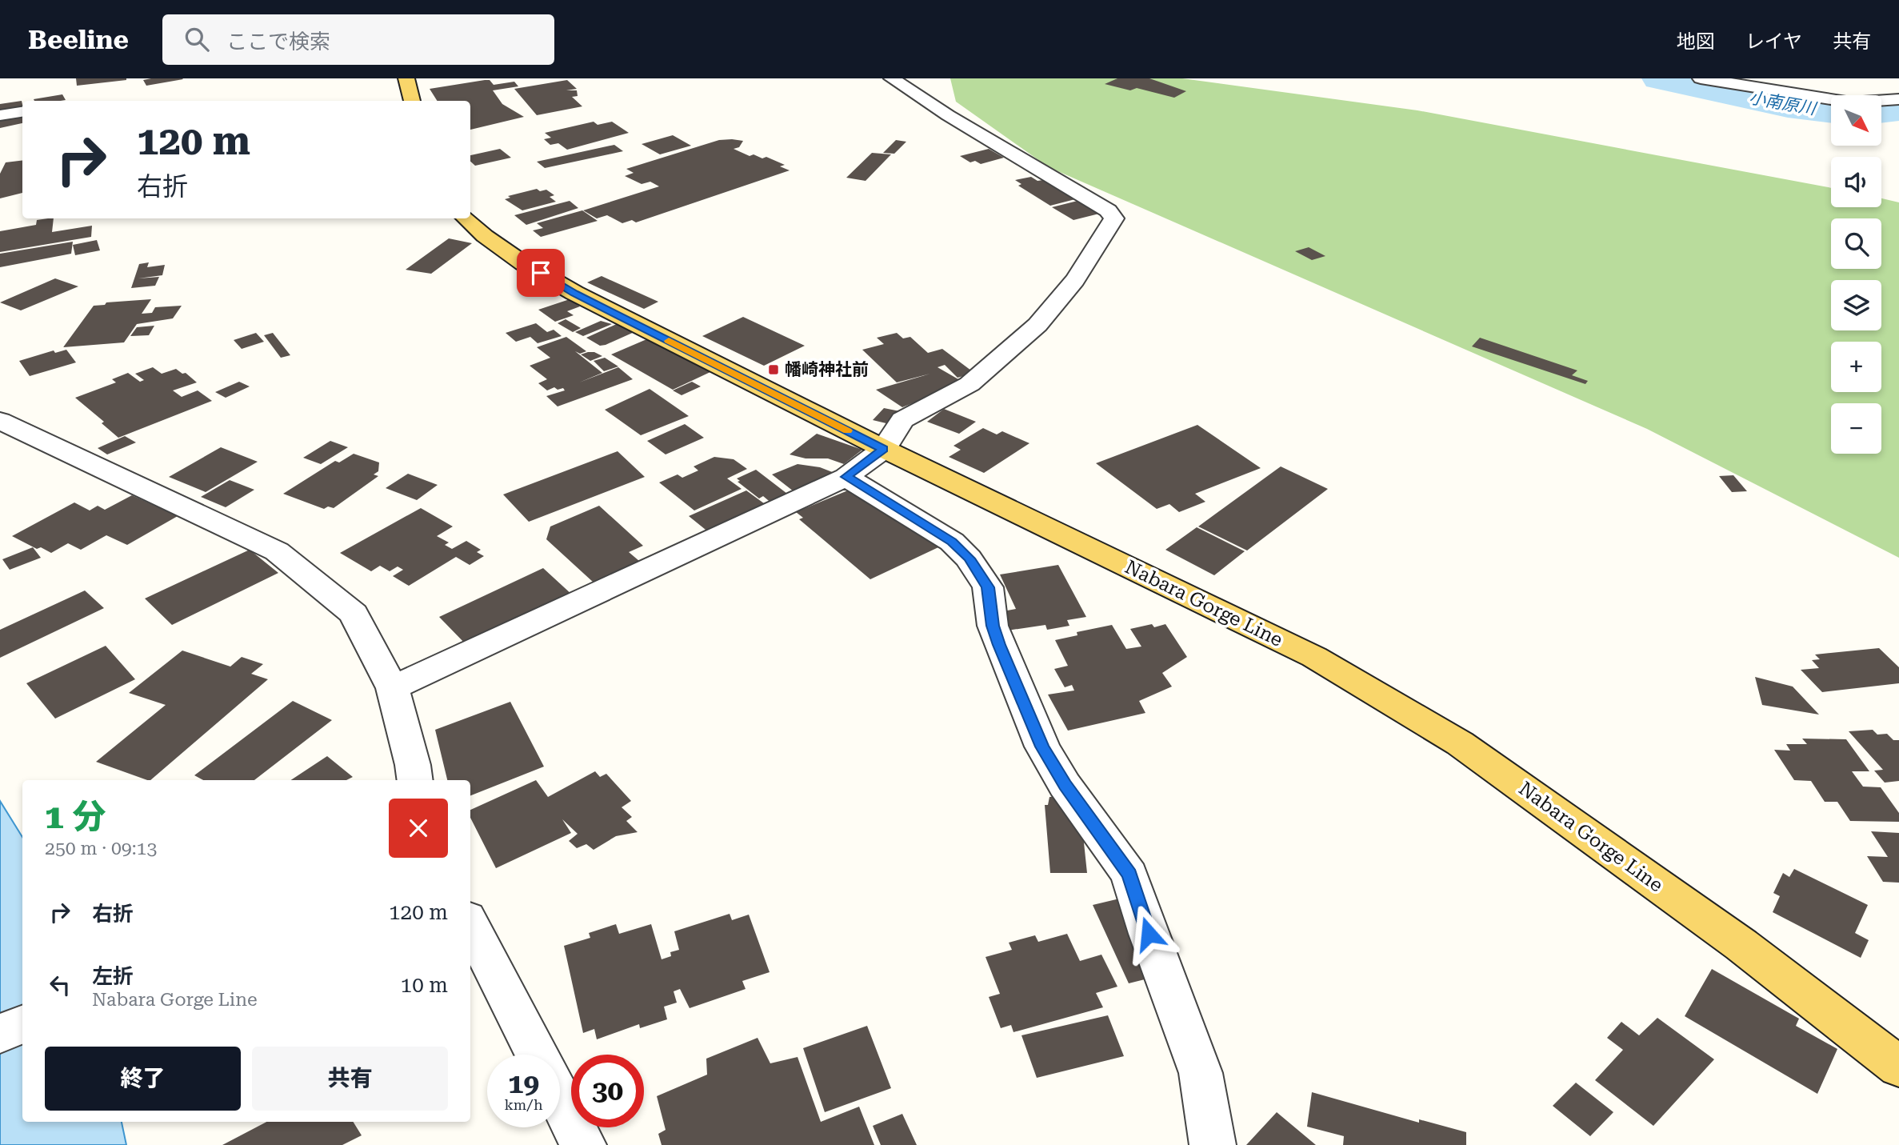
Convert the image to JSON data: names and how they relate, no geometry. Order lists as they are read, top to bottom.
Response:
{
  "streets": {
    "main road": ["Nabara Gorge Line"]
  },
  "water": ["小南原川"],
  "places": {
    "transit": ["幡崎神社前"]
  },
  "north": "bottom right",
  "page": {
    "header": "Beeline",
    "search": "ここで検索",
    "nav": ["地図", "レイヤ", "共有"],
    "map_buttons": ["+", "−"],
    "turn": ["120 m", "右折"],
    "heading": ["1 分", "250 m · 09:13"],
    "list": [
      {
        "name": "右折",
        "value": "120 m"
      },
      {
        "name": "左折",
        "note": "Nabara Gorge Line",
        "value": "10 m"
      }
    ],
    "buttons": ["終了", "共有"],
    "speed": "19 km/h",
    "limit": "30"
  }
}
